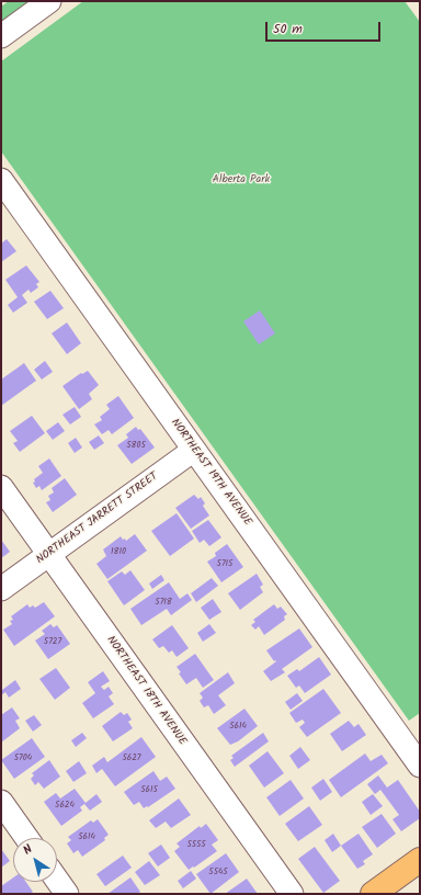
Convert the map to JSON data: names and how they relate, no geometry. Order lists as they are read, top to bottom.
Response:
{
  "streets": {
    "street": ["NORTHEAST 19TH AVENUE", "NORTHEAST JARRETT STREET", "NORTHEAST 18TH AVENUE"]
  },
  "crossings": [
    ["NORTHEAST 19TH AVENUE", "NORTHEAST JARRETT STREET"],
    ["NORTHEAST JARRETT STREET", "NORTHEAST 18TH AVENUE"]
  ],
  "parks": ["Alberta Park"],
  "house_numbers": [
    "5805",
    "1810",
    "5715",
    "5718",
    "5727",
    "5614",
    "5704",
    "5627",
    "5615",
    "5624",
    "5614",
    "5555",
    "5545"
  ],
  "scale_bar": "50 m",
  "north": "top left"
}
